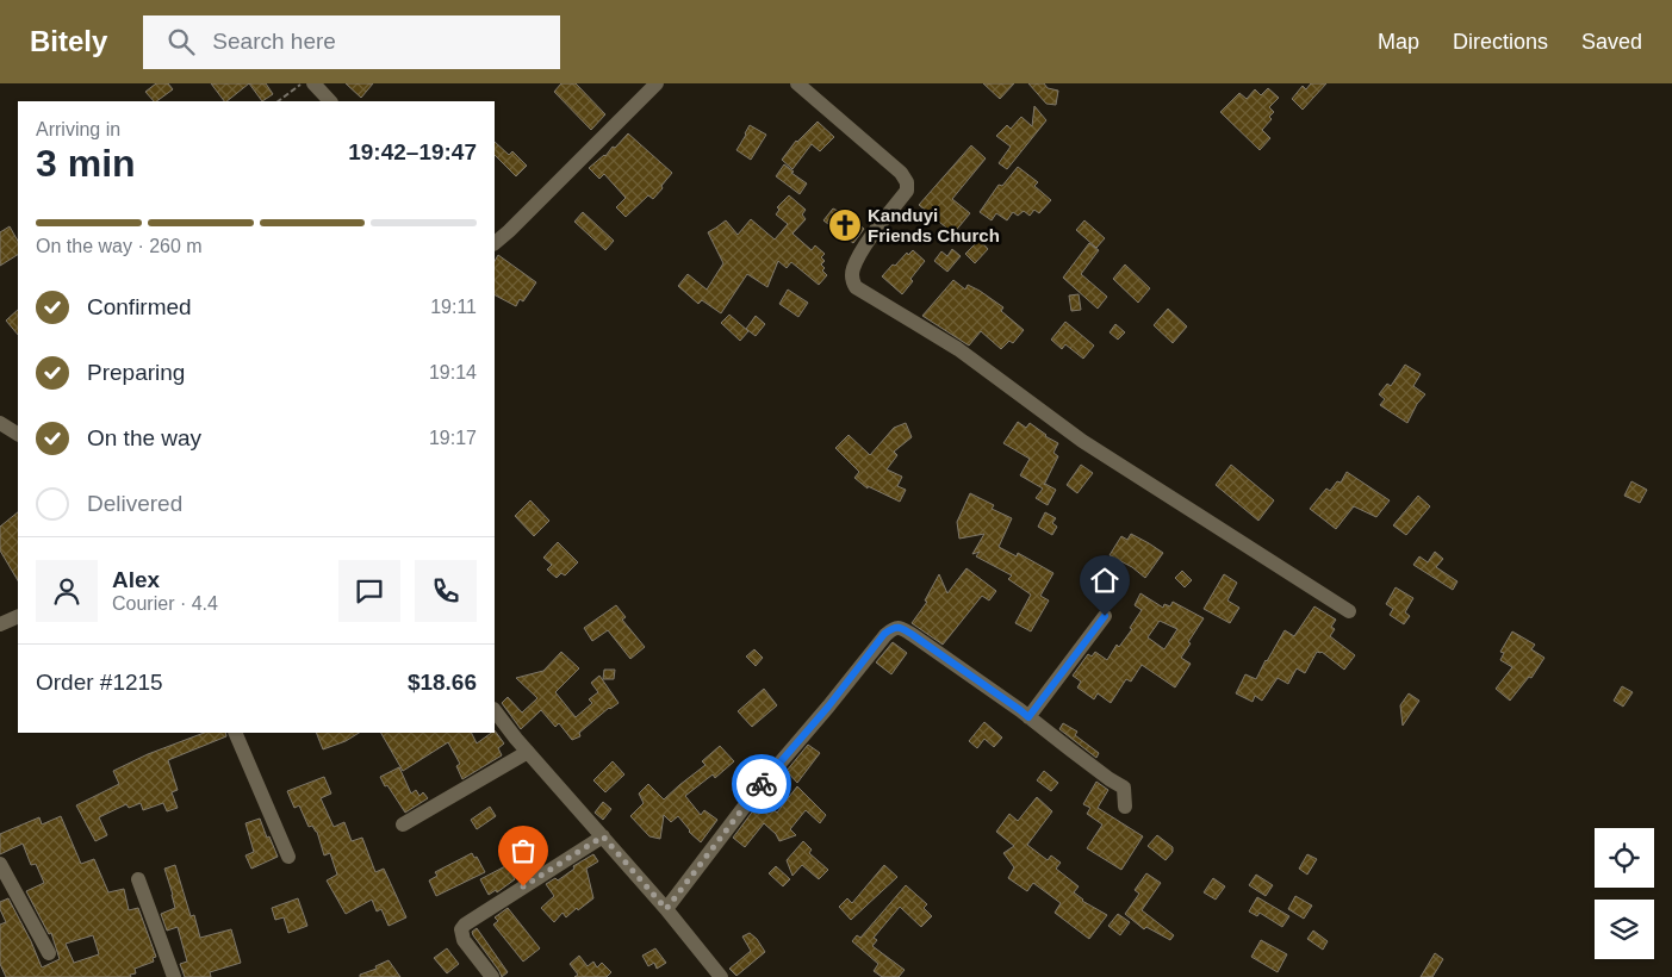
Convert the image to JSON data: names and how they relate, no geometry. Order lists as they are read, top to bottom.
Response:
{
  "places": {
    "church": ["Kanduyi Friends Church"]
  },
  "page": {
    "header": "Bitely",
    "search": "Search here",
    "nav": ["Map", "Directions", "Saved"],
    "heading": ["3 min", "Arriving in", "19:42–19:47"],
    "panel": [
      "Alex",
      "Courier · 4.4",
      "Order #1215",
      "$18.66"
    ],
    "bar": "On the way · 260 m",
    "list": [
      ["Confirmed", "19:11"],
      ["Preparing", "19:14"],
      ["On the way", "19:17"],
      "Delivered"
    ]
  }
}
